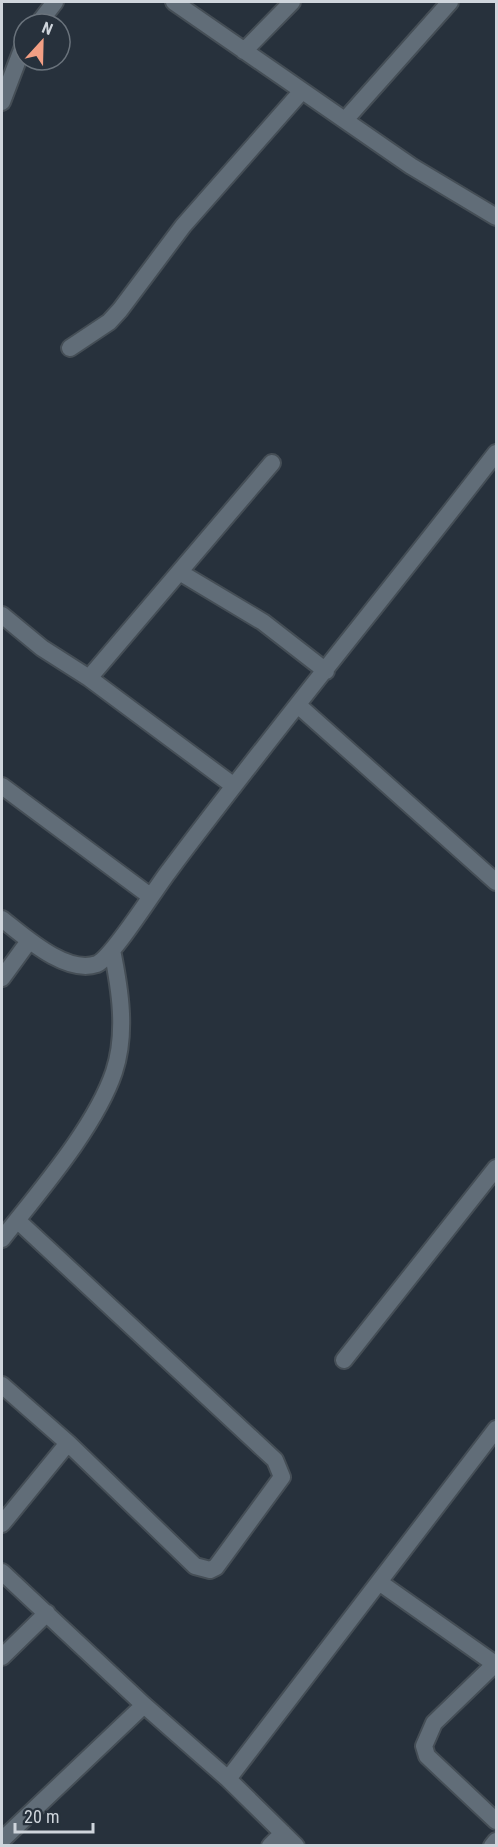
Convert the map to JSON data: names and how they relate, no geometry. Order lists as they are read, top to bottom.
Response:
{
  "scale_bar": "20 m",
  "north": "top"
}
